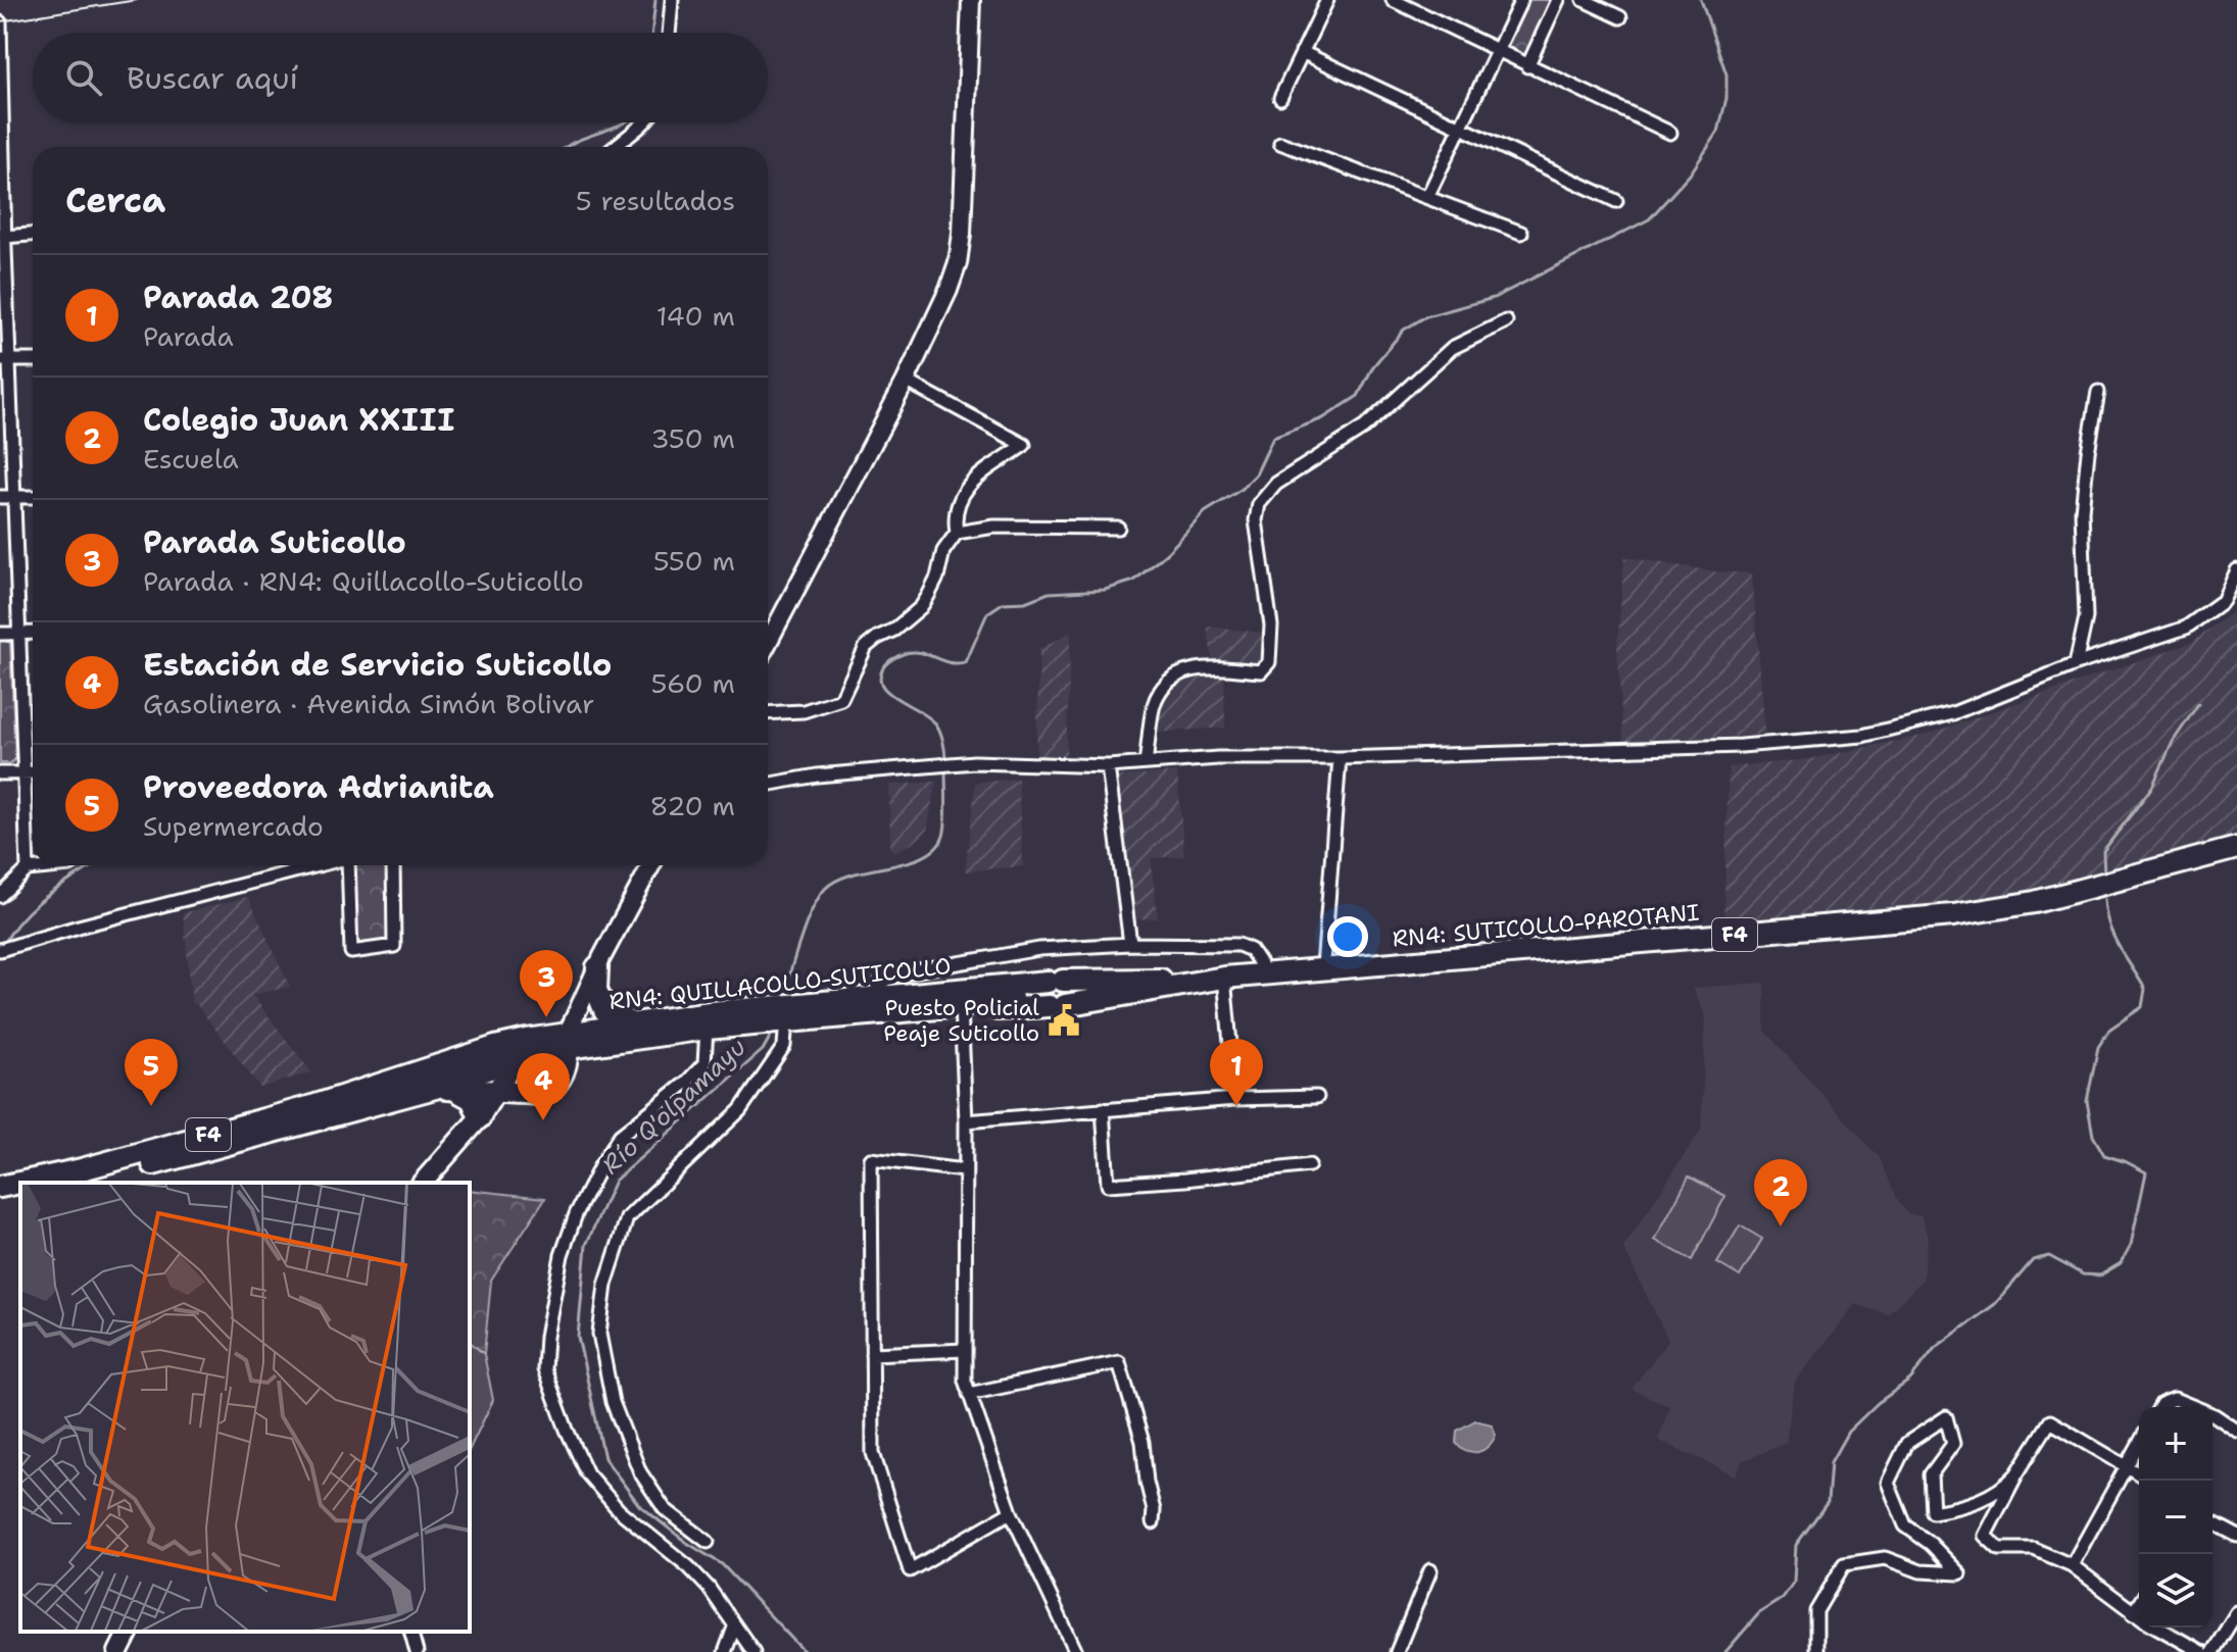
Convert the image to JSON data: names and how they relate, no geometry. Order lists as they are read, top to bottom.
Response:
{
  "streets": {
    "highway": ["RN4: SUTICOLLO-PAROTANI", "F4", "RN4: QUILLACOLLO-SUTICOLLO"]
  },
  "crossings": [
    ["RN4: SUTICOLLO-PAROTANI", "RN4: QUILLACOLLO-SUTICOLLO"]
  ],
  "water": ["Río Q'olpamayu"],
  "places": {
    "public building": ["Puesto Policial Peaje Suticollo"]
  },
  "page": {
    "search": "Buscar aquí",
    "heading": ["Cerca", "5 resultados"],
    "list": [
      {
        "mark": "1",
        "name": "Parada 208",
        "note": "Parada",
        "value": "140 m"
      },
      {
        "mark": "2",
        "name": "Colegio Juan XXIII",
        "note": "Escuela",
        "value": "350 m"
      },
      {
        "mark": "3",
        "name": "Parada Suticollo",
        "note": "Parada · RN4: Quillacollo-Suticollo",
        "value": "550 m"
      },
      {
        "mark": "4",
        "name": "Estación de Servicio Suticollo",
        "note": "Gasolinera · Avenida Simón Bolivar",
        "value": "560 m"
      },
      {
        "mark": "5",
        "name": "Proveedora Adrianita",
        "note": "Supermercado",
        "value": "820 m"
      }
    ],
    "pins": [
      "3",
      "1",
      "5",
      "4",
      "2"
    ],
    "map_buttons": ["+", "−"]
  }
}
